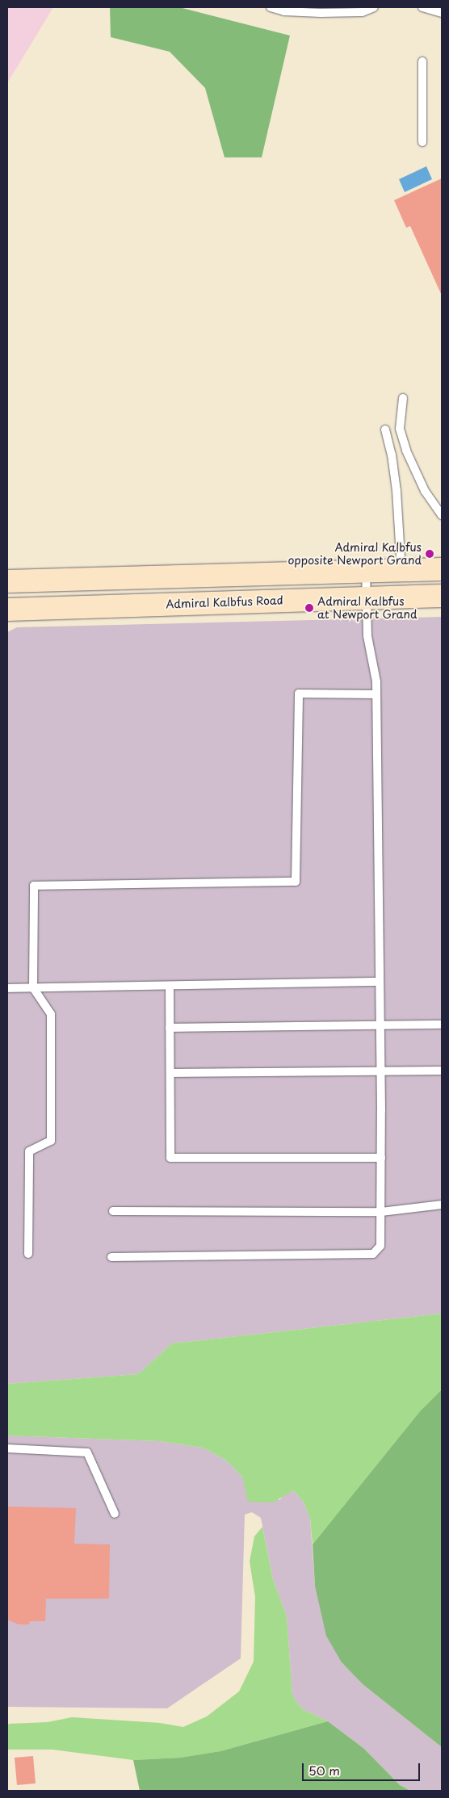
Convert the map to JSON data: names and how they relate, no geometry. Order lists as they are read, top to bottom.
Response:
{
  "streets": {
    "main road": ["Admiral Kalbfus Road"]
  },
  "places": ["Admiral Kalbfus opposite Newport Grand", "Admiral Kalbfus at Newport Grand"],
  "scale_bar": "50 m"
}
